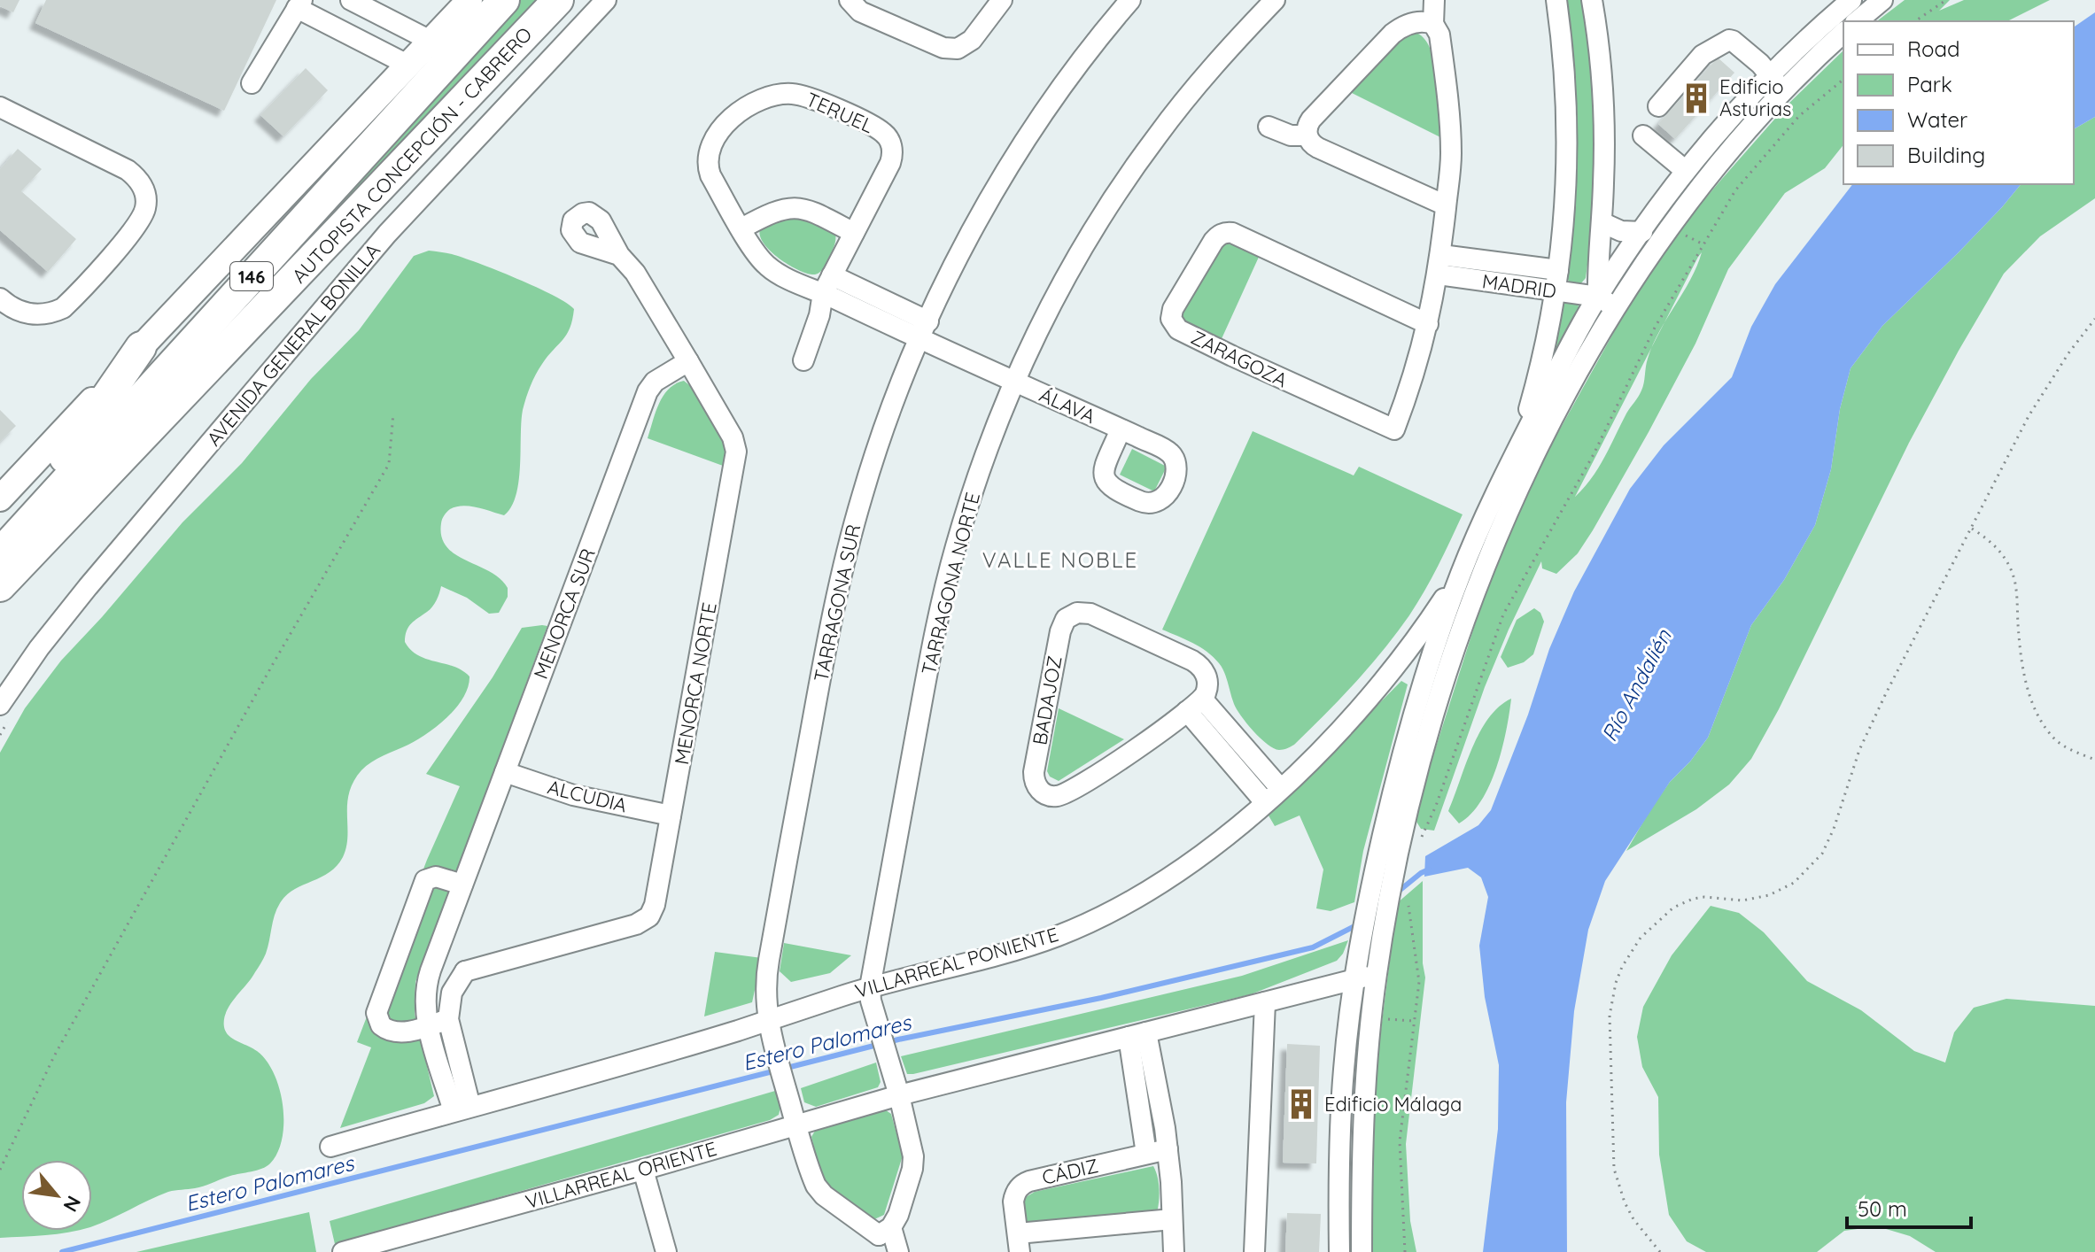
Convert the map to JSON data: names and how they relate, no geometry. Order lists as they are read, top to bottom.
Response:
{
  "streets": {
    "highway": ["AUTOPISTA CONCEPCIÓN - CABRERO", "146"],
    "street": [
      "TERUEL",
      "MADRID",
      "AVENIDA GENERAL BONILLA",
      "ZARAGOZA",
      "ÁLAVA",
      "TARRAGONA NORTE",
      "TARRAGONA SUR",
      "MENORCA SUR",
      "MENORCA NORTE",
      "BADAJOZ",
      "ALCUDIA",
      "VILLARREAL PONIENTE",
      "CÁDIZ",
      "VILLARREAL ORIENTE"
    ]
  },
  "crossings": [
    ["TERUEL", "ÁLAVA"],
    ["TERUEL", "TARRAGONA SUR"],
    ["MADRID", "ZARAGOZA"],
    ["ÁLAVA", "TARRAGONA NORTE"],
    ["ÁLAVA", "TARRAGONA SUR"],
    ["TARRAGONA NORTE", "TARRAGONA SUR"],
    ["TARRAGONA NORTE", "VILLARREAL PONIENTE"],
    ["TARRAGONA NORTE", "VILLARREAL ORIENTE"],
    ["TARRAGONA SUR", "VILLARREAL PONIENTE"],
    ["TARRAGONA SUR", "VILLARREAL ORIENTE"],
    ["MENORCA SUR", "MENORCA NORTE"],
    ["MENORCA SUR", "ALCUDIA"],
    ["MENORCA SUR", "VILLARREAL PONIENTE"],
    ["MENORCA NORTE", "ALCUDIA"]
  ],
  "districts": ["VALLE NOBLE"],
  "water": ["Río Andalién", "Estero Palomares"],
  "places": {
    "building": ["Edificio Asturias", "Edificio Málaga"]
  },
  "legend": [
    "Road",
    "Park",
    "Water",
    "Building"
  ],
  "scale_bar": "50 m",
  "north": "bottom right"
}
